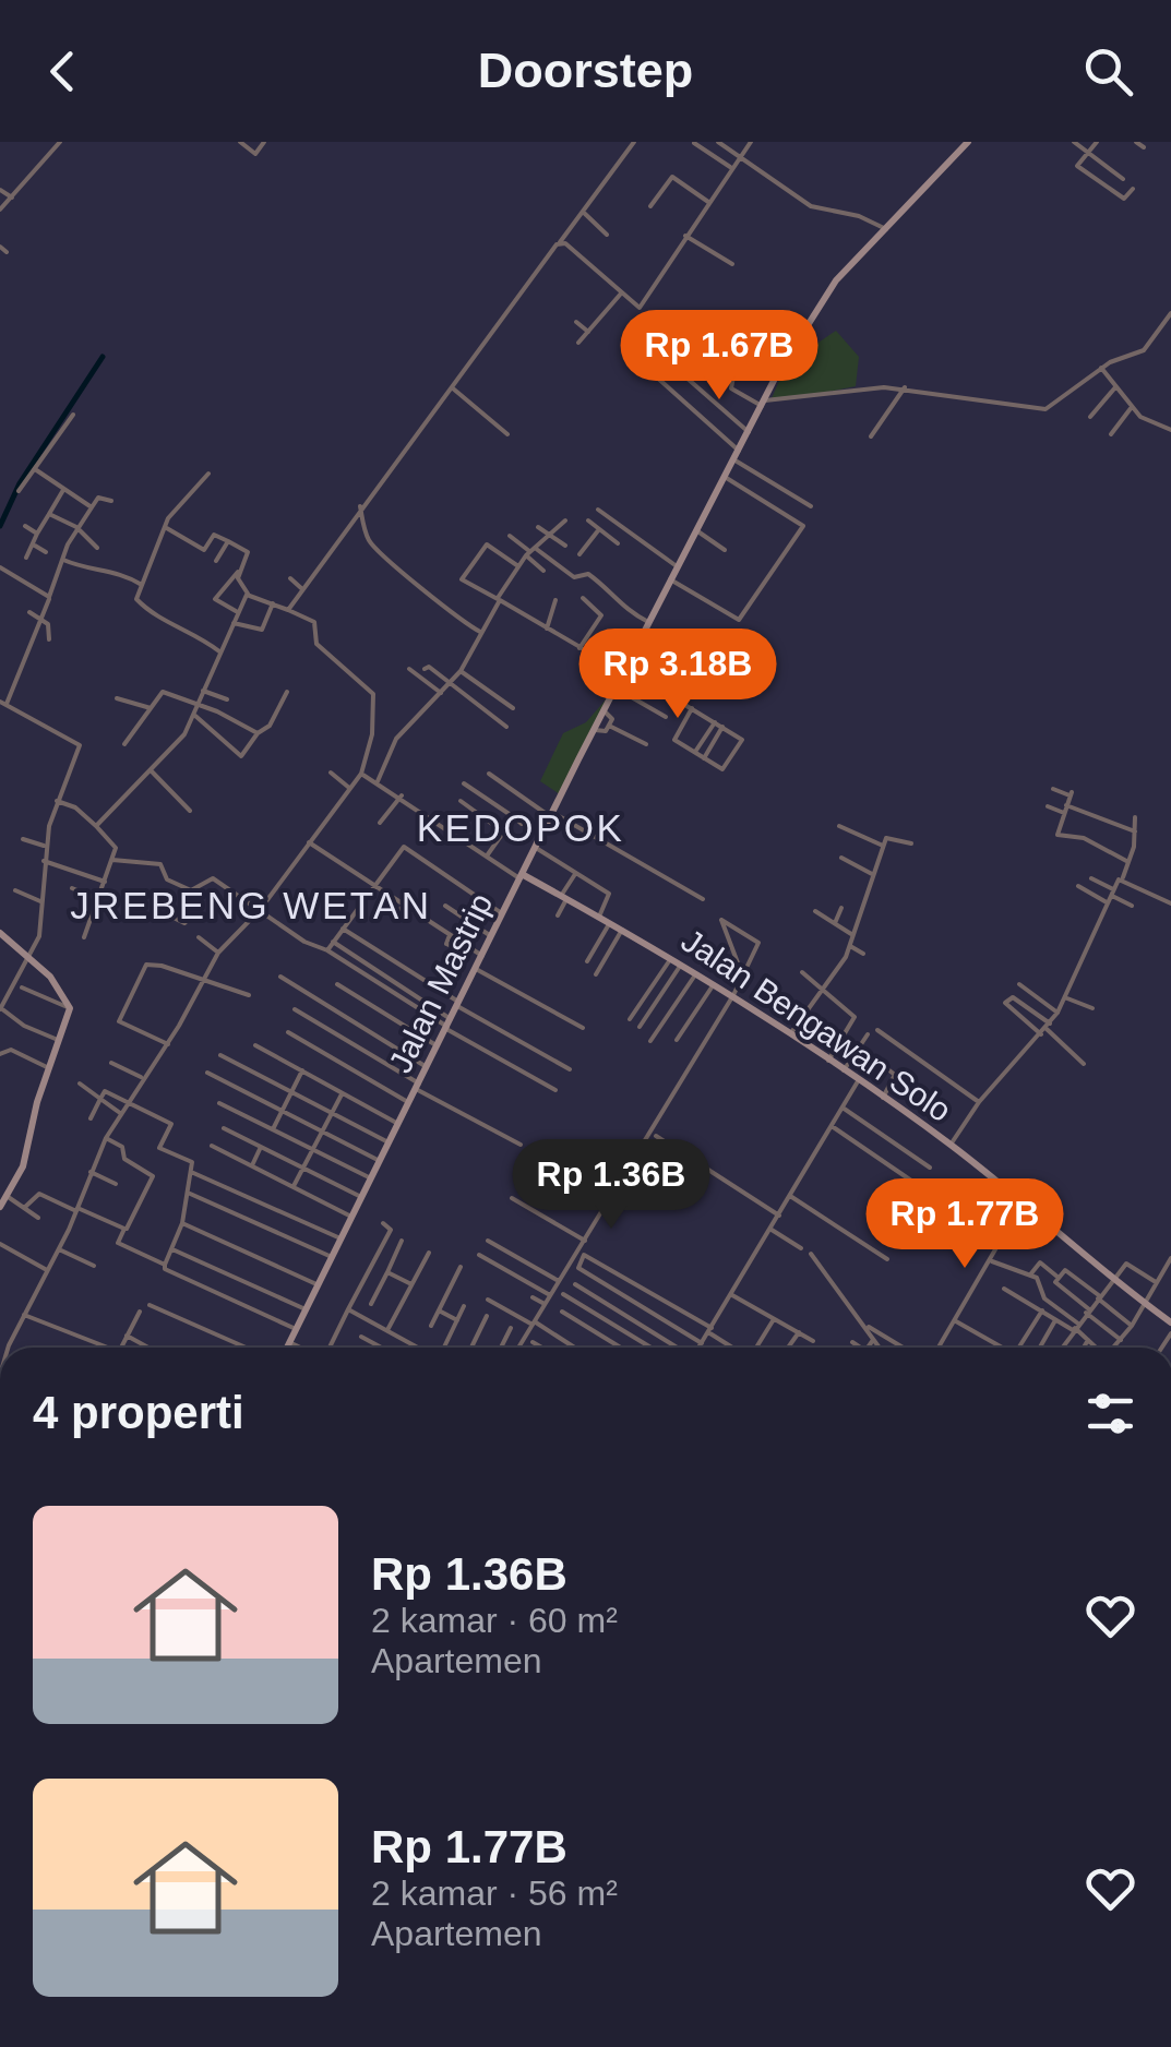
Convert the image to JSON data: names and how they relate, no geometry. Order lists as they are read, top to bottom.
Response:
{
  "streets": {
    "main road": ["Jalan Mastrip", "Jalan Bengawan Solo"]
  },
  "crossings": [
    ["Jalan Mastrip", "Jalan Bengawan Solo"]
  ],
  "districts": ["KEDOPOK", "JREBENG WETAN"],
  "page": {
    "header": "Doorstep",
    "price": [
      "Rp 1.67B",
      "Rp 3.18B",
      "Rp 1.36B",
      "Rp 1.77B"
    ],
    "heading": "4 properti",
    "list": [
      {
        "name": "Rp 1.36B",
        "note": "2 kamar · 60 m² · Apartemen"
      },
      {
        "name": "Rp 1.77B",
        "note": "2 kamar · 56 m² · Apartemen"
      }
    ]
  }
}
